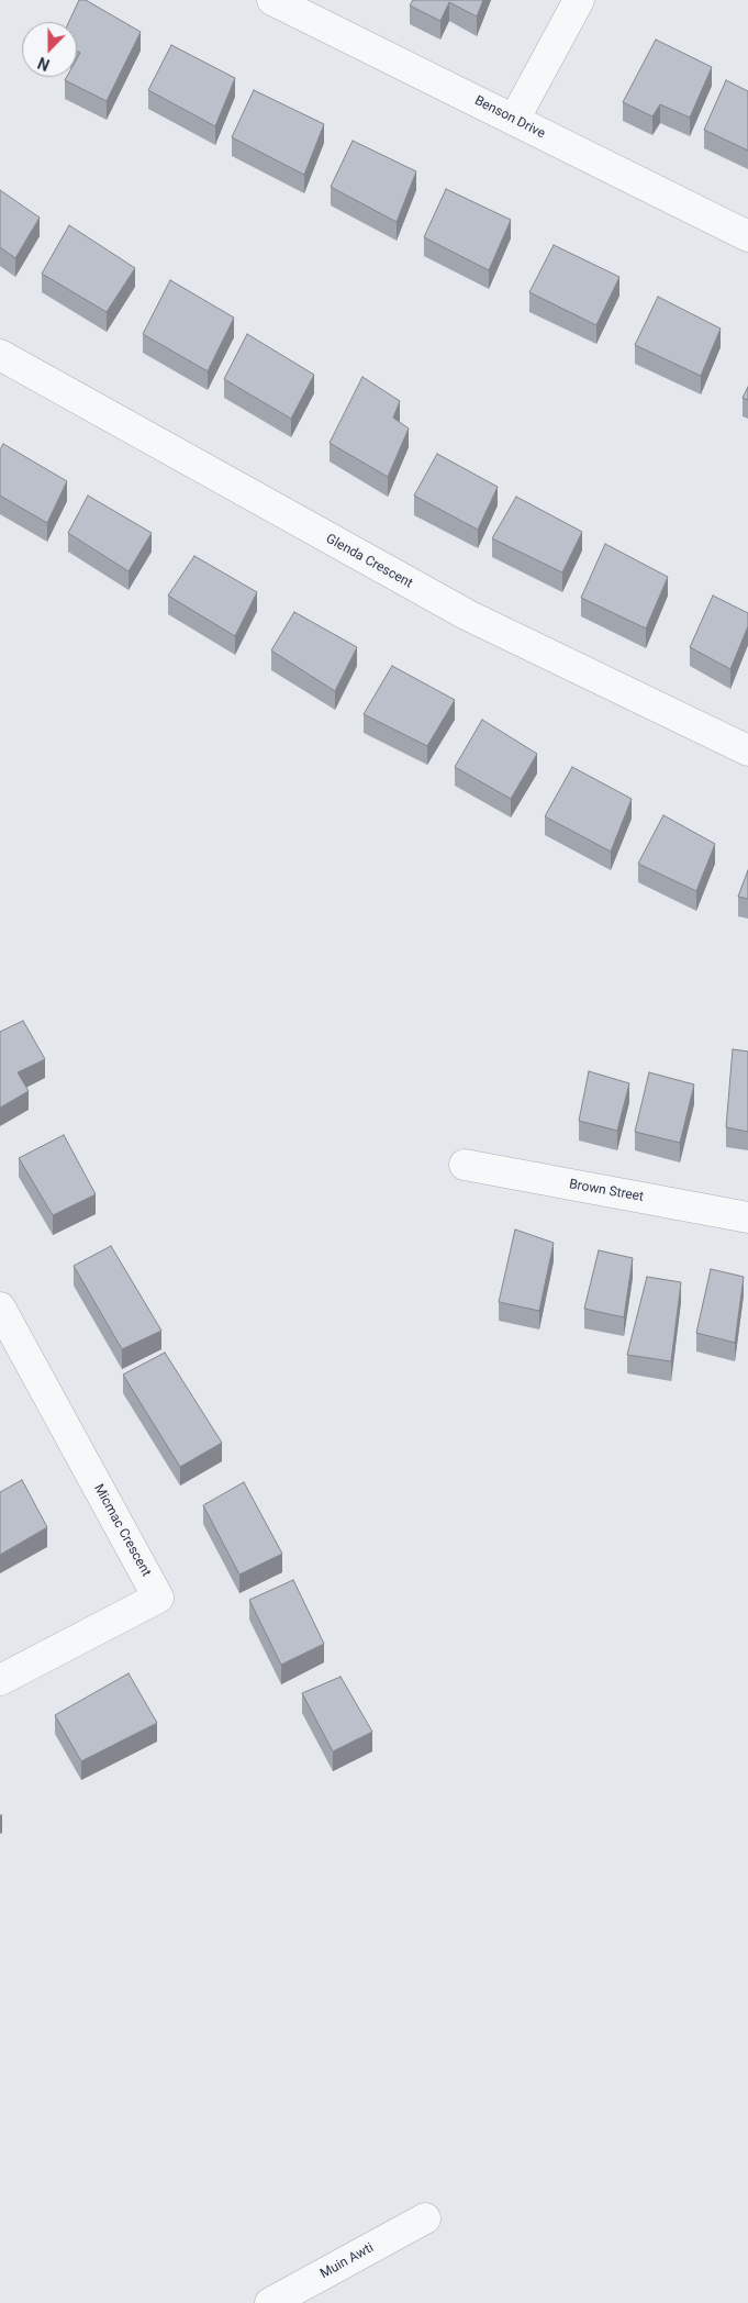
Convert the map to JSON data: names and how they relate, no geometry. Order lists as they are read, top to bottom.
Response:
{
  "streets": {
    "street": [
      "Benson Drive",
      "Glenda Crescent",
      "Brown Street",
      "Micmac Crescent",
      "Muin Awti"
    ]
  },
  "north": "bottom"
}
